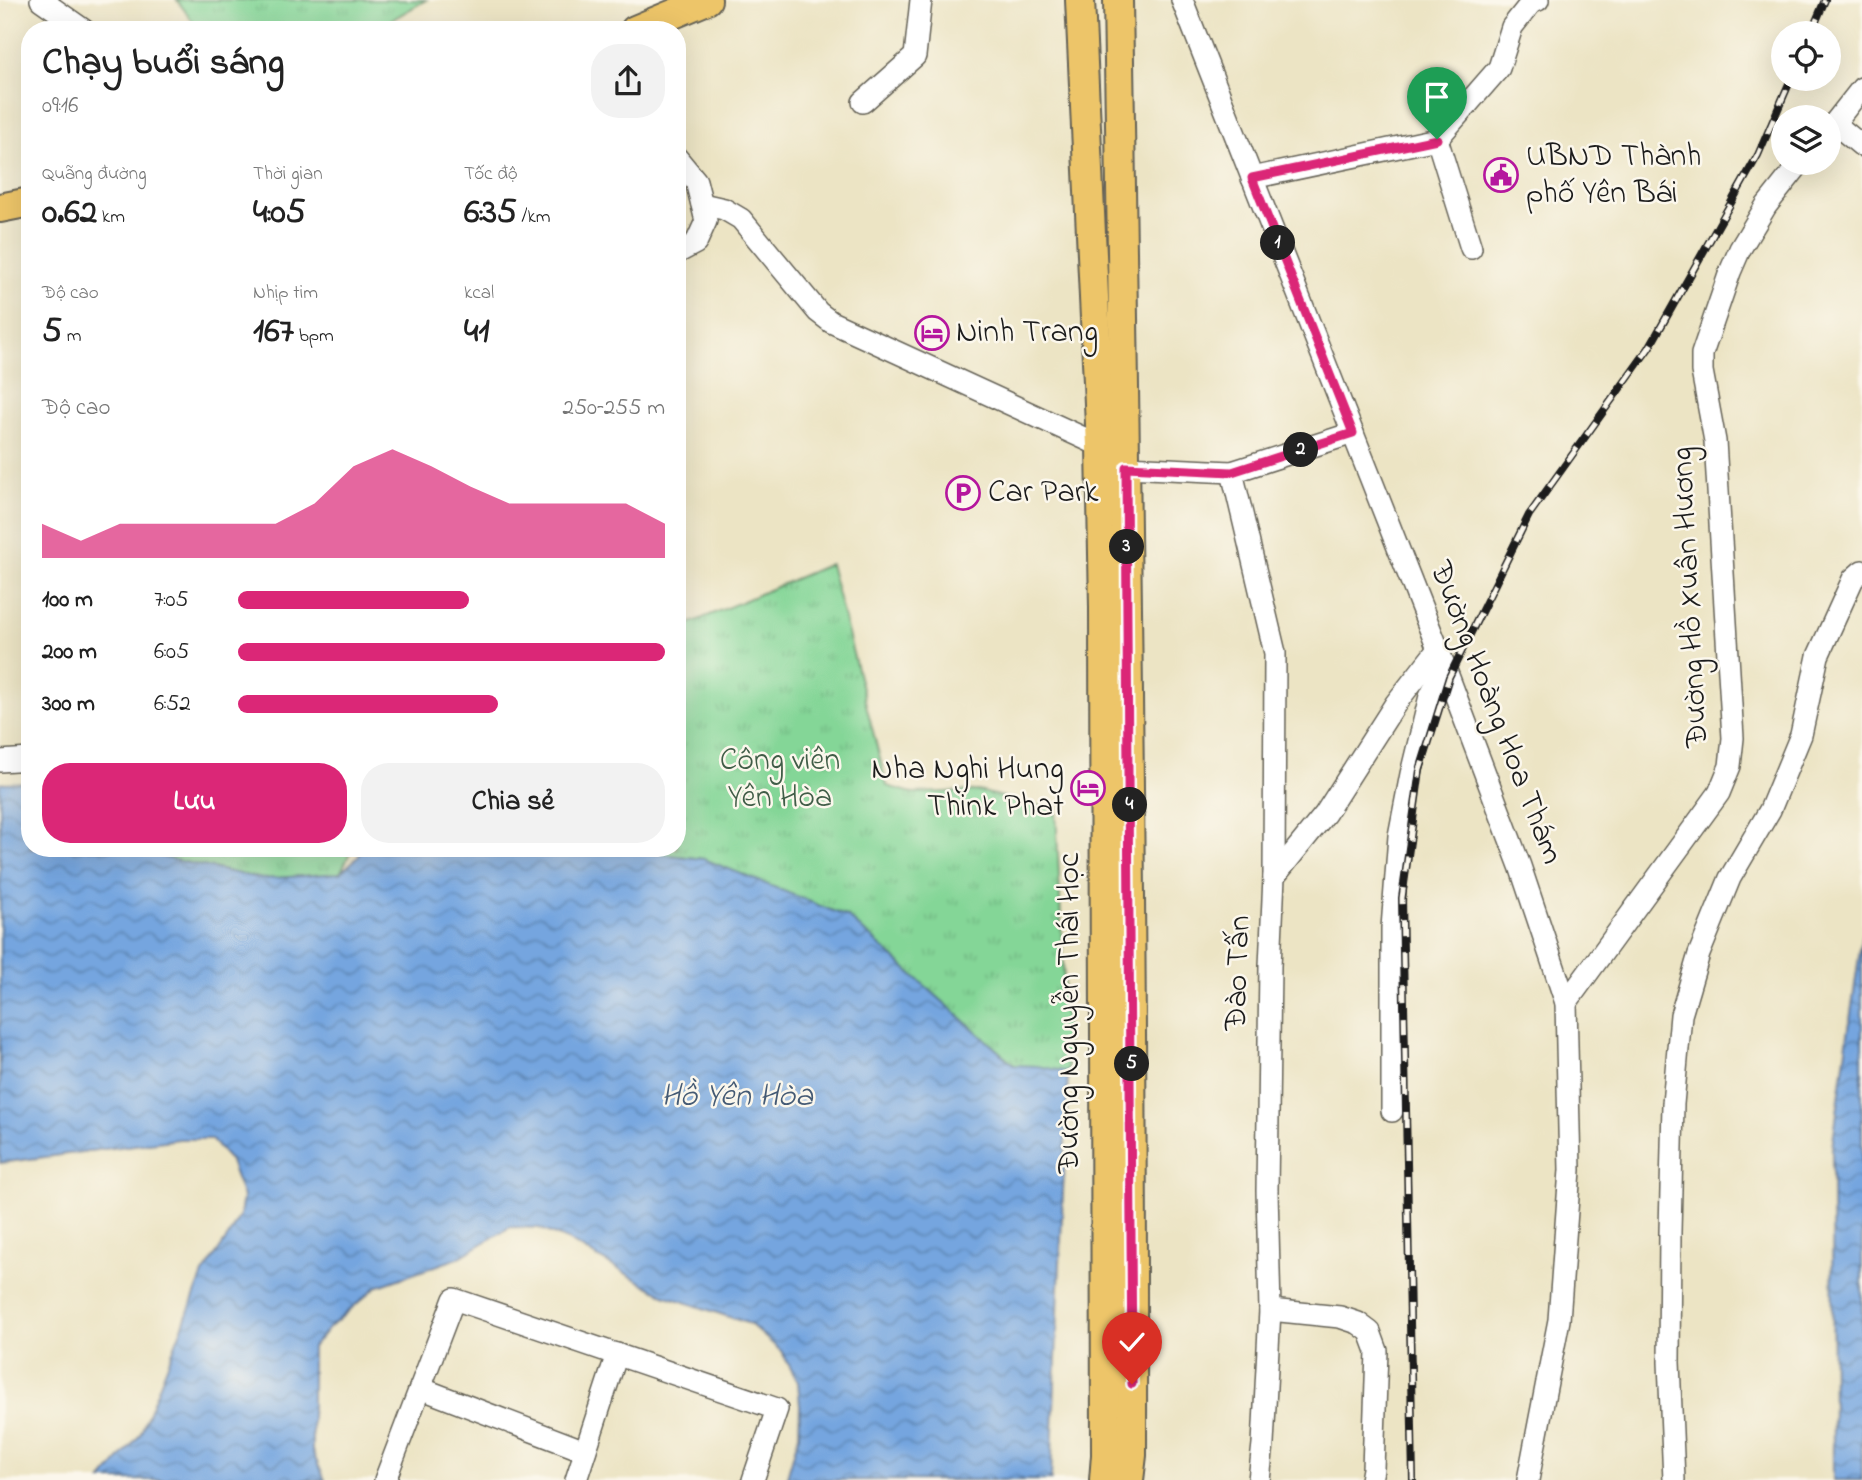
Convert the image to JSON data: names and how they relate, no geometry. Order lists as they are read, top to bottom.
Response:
{
  "streets": {
    "main road": ["Đường Nguyễn Thái Học"],
    "street": ["Đường Hồ Xuân Hương", "Đường Hoàng Hoa Thám", "Đào Tấn"]
  },
  "crossings": [
    ["Đường Hồ Xuân Hương", "Đường Hoàng Hoa Thám"]
  ],
  "water": ["Hồ Yên Hòa"],
  "parks": ["Công viên Yên Hòa"],
  "places": {
    "public building": ["UBND Thành phố Yên Bái"],
    "hotel": ["Ninh Trang", "Nha Nghi Hung Think Phat"],
    "parking": ["Car Park"]
  },
  "page": {
    "heading": ["Chạy buổi sáng", "09:16"],
    "stats": [
      ["Quãng đường", "0.62 km"],
      ["Thời gian", "4:05"],
      ["Tốc độ", "6:35 /km"],
      ["Độ cao", "5 m"],
      ["Nhịp tim", "167 bpm"],
      ["kcal", "41"]
    ],
    "pins": [
      "1",
      "2",
      "3",
      "4",
      "5"
    ],
    "chart": ["Độ cao", "250–255 m"],
    "list": [
      {
        "name": "100 m",
        "note": "7:05"
      },
      {
        "name": "200 m",
        "note": "6:05"
      },
      {
        "name": "300 m",
        "note": "6:52"
      }
    ],
    "buttons": ["Lưu", "Chia sẻ"]
  }
}
